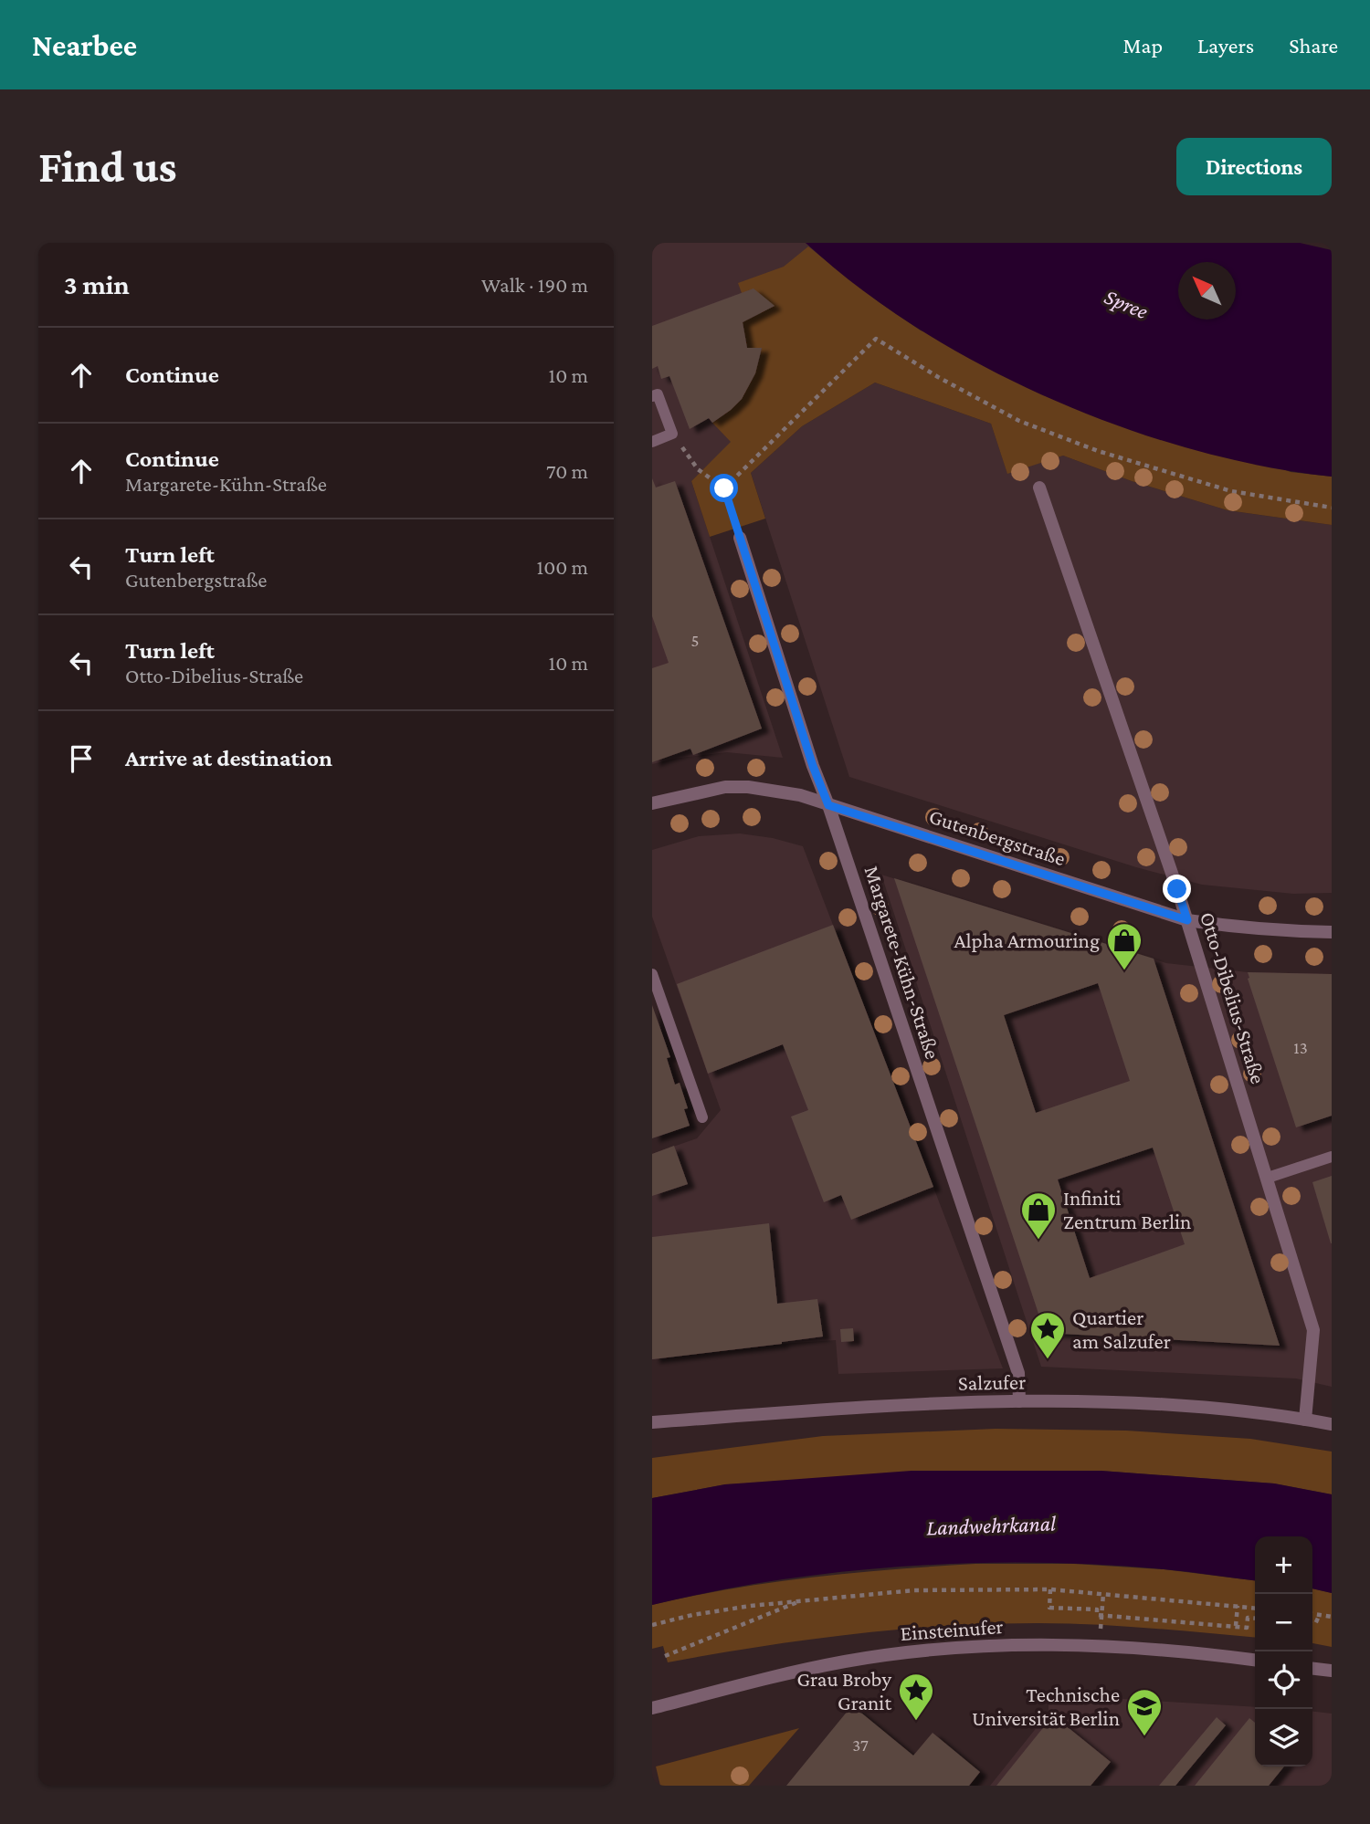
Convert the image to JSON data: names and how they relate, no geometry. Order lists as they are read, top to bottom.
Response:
{
  "streets": {
    "street": [
      "Gutenbergstraße",
      "Margarete-Kühn-Straße",
      "Otto-Dibelius-Straße",
      "Salzufer",
      "Einsteinufer"
    ]
  },
  "crossings": [
    ["Gutenbergstraße", "Margarete-Kühn-Straße"],
    ["Gutenbergstraße", "Otto-Dibelius-Straße"],
    ["Margarete-Kühn-Straße", "Salzufer"],
    ["Otto-Dibelius-Straße", "Salzufer"]
  ],
  "water": ["Spree", "Landwehrkanal"],
  "places": {
    "shop": ["Alpha Armouring", "Infiniti Zentrum Berlin"],
    "place": ["Quartier am Salzufer", "Grau Broby Granit"],
    "school or university": ["Technische Universität Berlin"]
  },
  "house_numbers": ["5", "13", "37"],
  "north": "top left",
  "page": {
    "header": "Nearbee",
    "nav": ["Map", "Layers", "Share"],
    "buttons": "Directions",
    "title": "Find us",
    "heading": ["3 min", "Walk · 190 m"],
    "list": [
      ["Continue", "10 m"],
      ["Continue", "Margarete-Kühn-Straße", "70 m"],
      ["Turn left", "Gutenbergstraße", "100 m"],
      ["Turn left", "Otto-Dibelius-Straße", "10 m"],
      "Arrive at destination"
    ],
    "map_buttons": ["+", "−"]
  }
}
